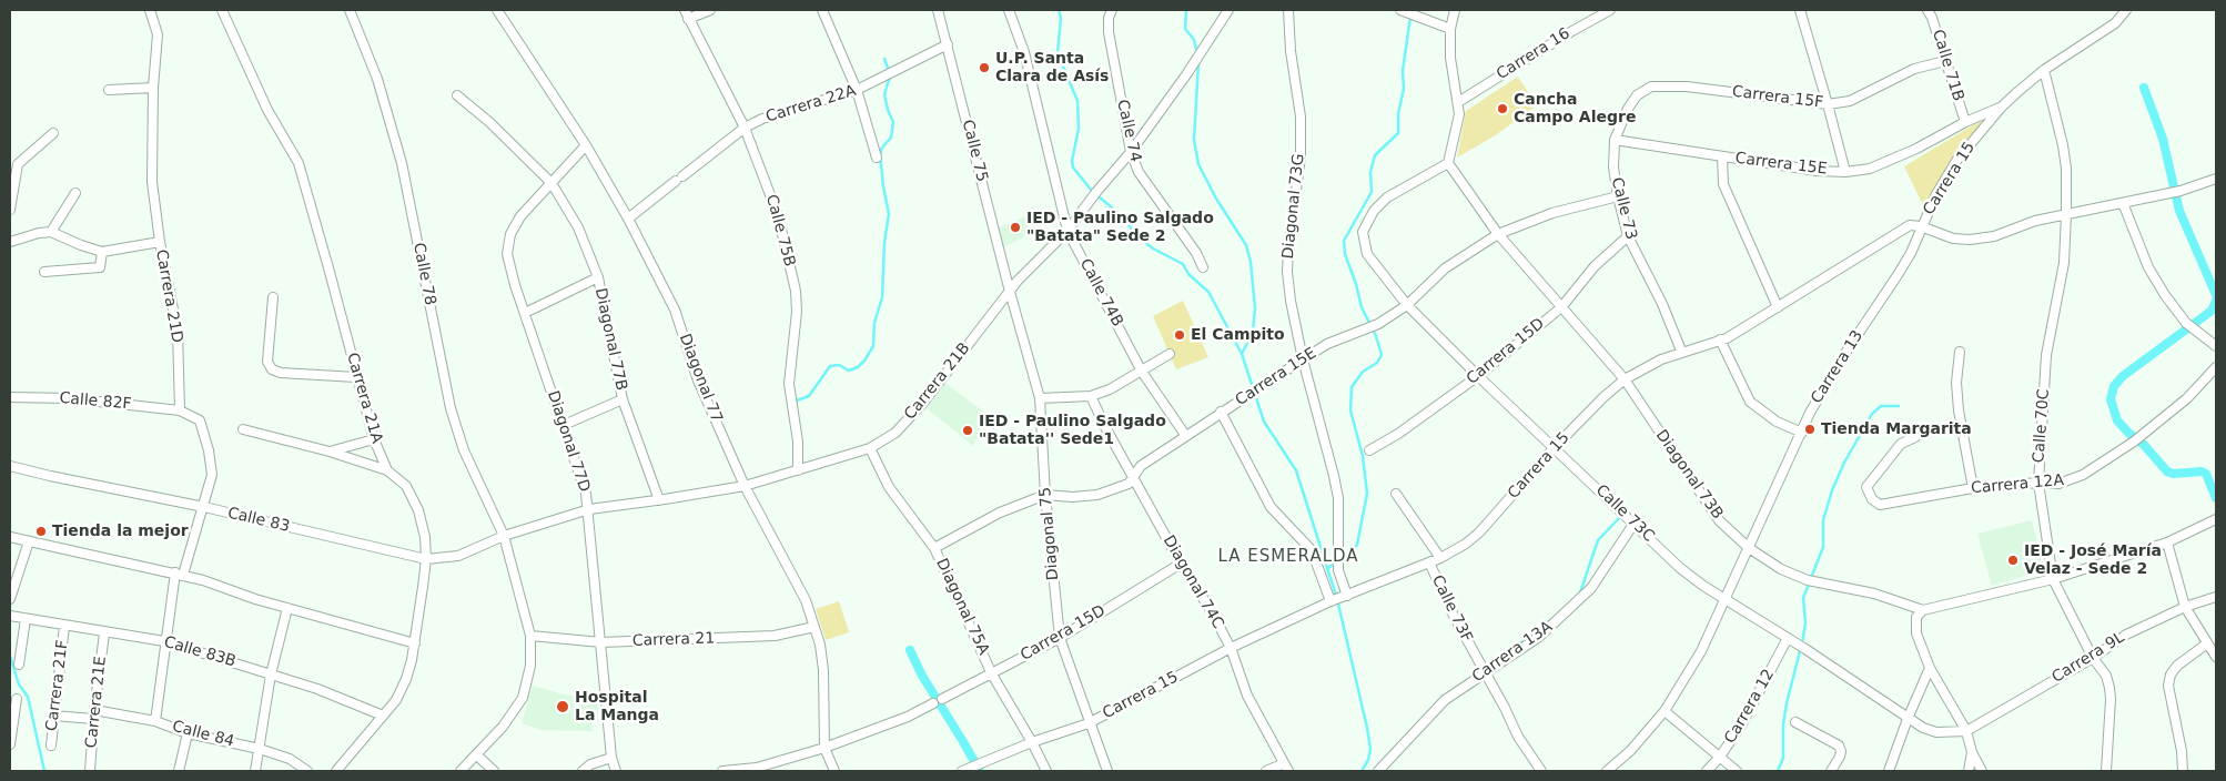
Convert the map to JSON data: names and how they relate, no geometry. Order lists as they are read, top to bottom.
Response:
{
  "streets": {
    "street": [
      "Carrera 16",
      "Calle 71B",
      "Carrera 15F",
      "Carrera 22A",
      "Calle 74",
      "Calle 75",
      "Carrera 15E",
      "Carrera 15",
      "Diagonal 73G",
      "Calle 73",
      "Calle 75B",
      "Calle 78",
      "Calle 74B",
      "Carrera 21D",
      "Diagonal 77B",
      "Carrera 15D",
      "Carrera 13",
      "Diagonal 77",
      "Carrera 21B",
      "Carrera 21A",
      "Calle 82F",
      "Calle 70C",
      "Diagonal 77D",
      "Diagonal 73B",
      "Carrera 12A",
      "Calle 73C",
      "Calle 83",
      "Diagonal 75",
      "Diagonal 74C",
      "Diagonal 75A",
      "Calle 73F",
      "Carrera 21",
      "Calle 83B",
      "Carrera 13A",
      "Carrera 9L",
      "Carrera 21F",
      "Carrera 21E",
      "Carrera 12",
      "Calle 84"
    ]
  },
  "crossings": [
    ["Calle 71B", "Carrera 15F"],
    ["Calle 71B", "Carrera 15E"],
    ["Carrera 15F", "Calle 73"],
    ["Carrera 22A", "Calle 75"],
    ["Carrera 22A", "Calle 75B"],
    ["Carrera 22A", "Diagonal 77"],
    ["Calle 74", "Carrera 21B"],
    ["Calle 75", "Carrera 21B"],
    ["Calle 75", "Diagonal 75"],
    ["Carrera 15E", "Carrera 15"],
    ["Carrera 15E", "Diagonal 73G"],
    ["Carrera 15E", "Calle 73"],
    ["Carrera 15E", "Calle 74B"],
    ["Carrera 15E", "Diagonal 73B"],
    ["Carrera 15E", "Calle 73C"],
    ["Carrera 15E", "Diagonal 75"],
    ["Carrera 15E", "Diagonal 74C"],
    ["Carrera 15E", "Diagonal 75A"],
    ["Carrera 15", "Diagonal 73G"],
    ["Carrera 15", "Calle 73"],
    ["Carrera 15", "Carrera 13"],
    ["Carrera 15", "Calle 70C"],
    ["Carrera 15", "Diagonal 73B"],
    ["Carrera 15", "Calle 73C"],
    ["Carrera 15", "Diagonal 75"],
    ["Carrera 15", "Diagonal 74C"],
    ["Carrera 15", "Diagonal 75A"],
    ["Carrera 15", "Calle 73F"],
    ["Calle 73", "Carrera 15D"],
    ["Calle 75B", "Carrera 21B"],
    ["Calle 78", "Carrera 21B"],
    ["Calle 78", "Calle 83"],
    ["Calle 74B", "Carrera 21B"],
    ["Carrera 21D", "Calle 82F"],
    ["Diagonal 77B", "Carrera 21B"],
    ["Diagonal 77B", "Diagonal 77D"],
    ["Carrera 15D", "Diagonal 73B"],
    ["Carrera 15D", "Calle 73C"],
    ["Carrera 15D", "Diagonal 75"],
    ["Carrera 15D", "Diagonal 74C"],
    ["Carrera 15D", "Diagonal 75A"],
    ["Carrera 13", "Diagonal 73B"],
    ["Carrera 13", "Calle 73C"],
    ["Diagonal 77", "Carrera 21B"],
    ["Diagonal 77", "Diagonal 77D"],
    ["Diagonal 77", "Carrera 21"],
    ["Carrera 21B", "Diagonal 77D"],
    ["Carrera 21B", "Calle 83"],
    ["Carrera 21B", "Diagonal 75"],
    ["Carrera 21B", "Diagonal 75A"],
    ["Carrera 21A", "Calle 83"],
    ["Carrera 21A", "Calle 83B"],
    ["Calle 70C", "Carrera 12A"],
    ["Calle 70C", "Carrera 9L"],
    ["Diagonal 77D", "Carrera 21"],
    ["Diagonal 73B", "Calle 73C"],
    ["Calle 73C", "Carrera 13A"],
    ["Calle 73C", "Carrera 9L"],
    ["Calle 73C", "Carrera 12"],
    ["Calle 73F", "Carrera 13A"],
    ["Calle 83B", "Carrera 21F"],
    ["Calle 83B", "Carrera 21E"],
    ["Carrera 21E", "Calle 84"]
  ],
  "districts": ["LA ESMERALDA"],
  "places": [
    "U.P. Santa Clara de Asís",
    "Cancha Campo Alegre",
    "IED - Paulino Salgado \"Batata\" Sede 2",
    "El Campito",
    "Tienda Margarita",
    "IED - Paulino Salgado \"Batata'' Sede1",
    "Tienda la mejor",
    "IED - José María Velaz - Sede 2",
    "Hospital La Manga"
  ]
}
